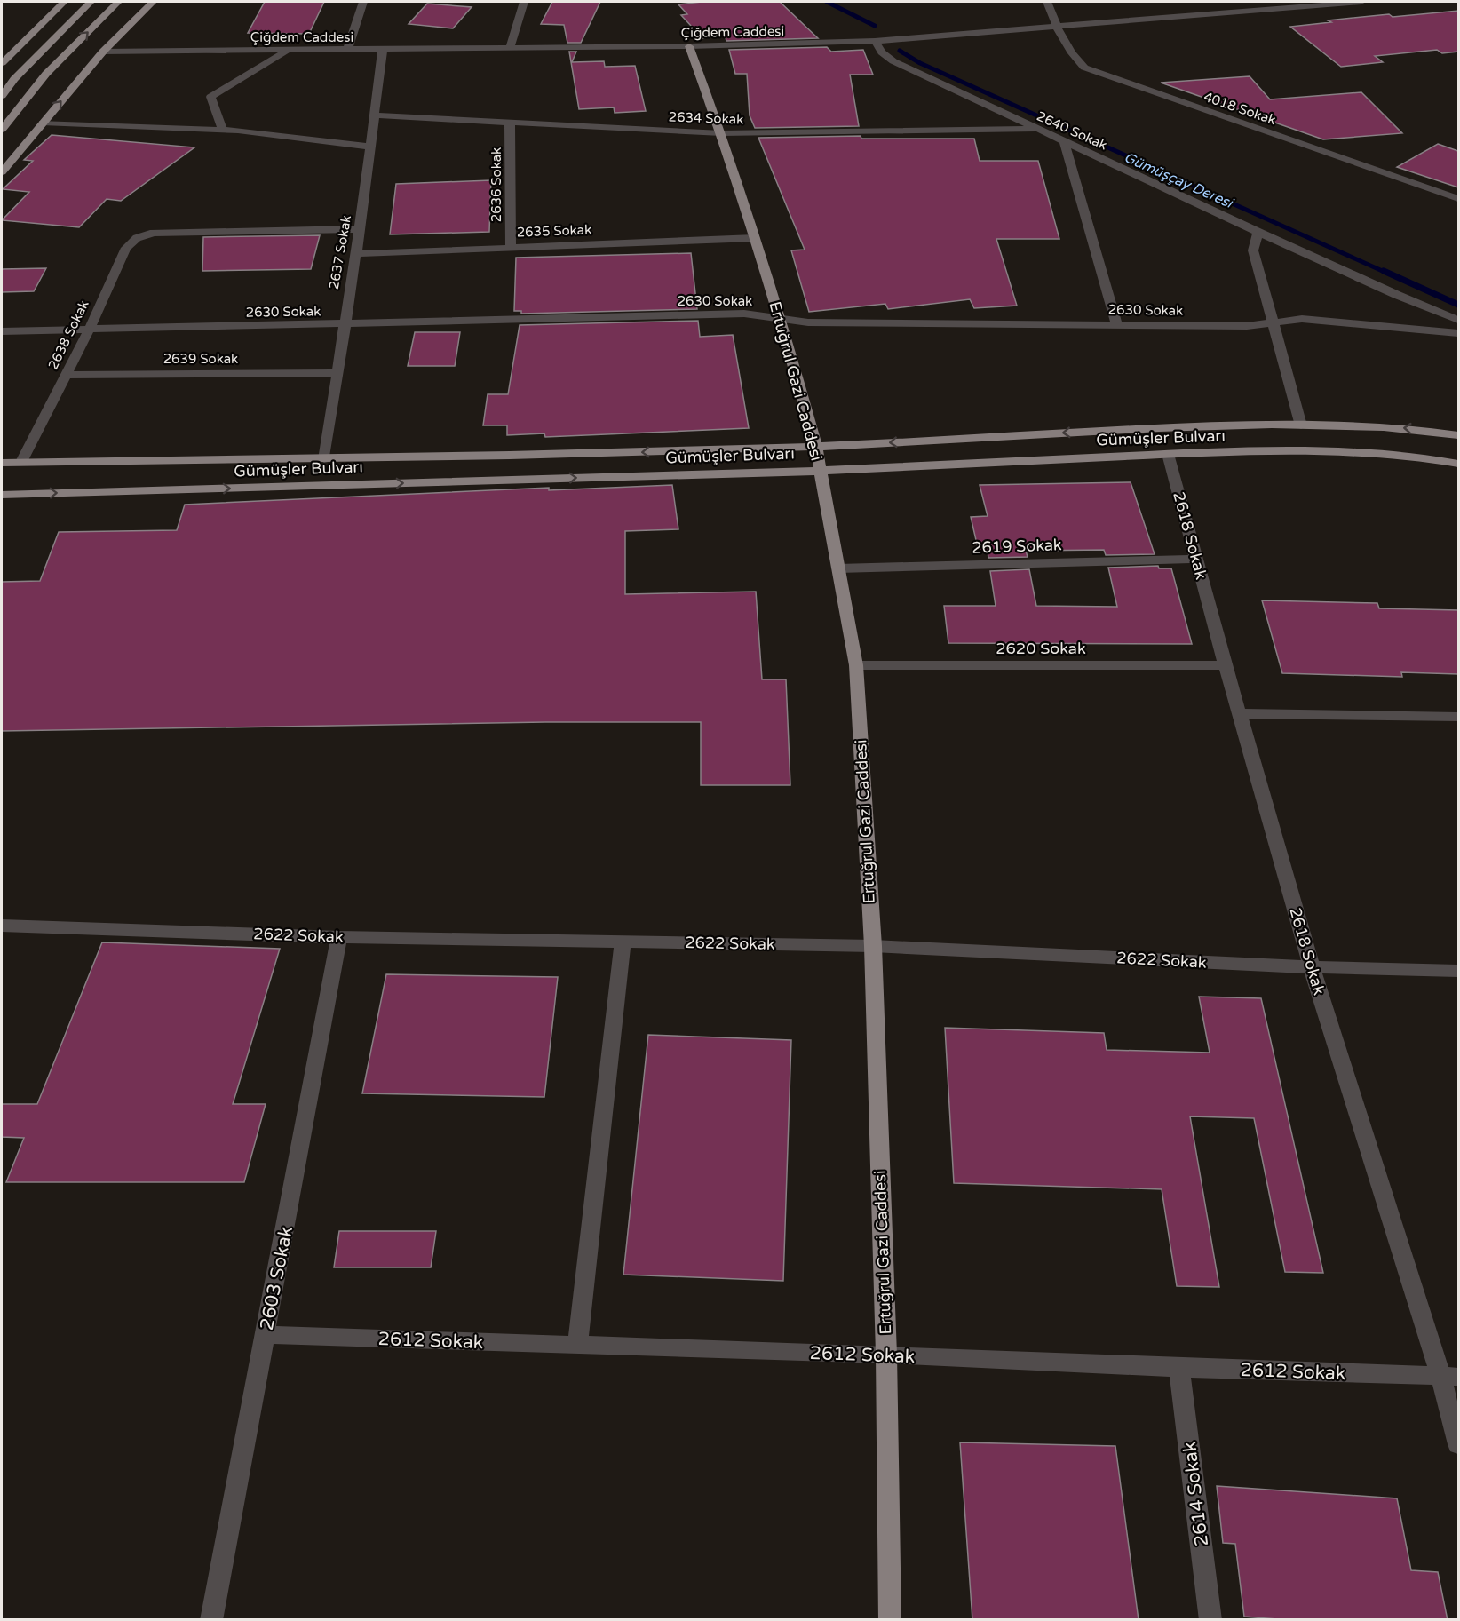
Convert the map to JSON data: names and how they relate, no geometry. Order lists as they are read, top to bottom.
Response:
{
  "streets": {
    "main road": ["Ertuğrul Gazi Caddesi", "Gümüşler Bulvarı"],
    "street": [
      "Çiğdem Caddesi",
      "4018 Sokak",
      "2634 Sokak",
      "2640 Sokak",
      "2636 Sokak",
      "2635 Sokak",
      "2637 Sokak",
      "2630 Sokak",
      "2638 Sokak",
      "2639 Sokak",
      "2618 Sokak",
      "2619 Sokak",
      "2620 Sokak",
      "2622 Sokak",
      "2603 Sokak",
      "2612 Sokak",
      "2614 Sokak"
    ]
  },
  "crossings": [
    ["Çiğdem Caddesi", "4018 Sokak"],
    ["Çiğdem Caddesi", "2640 Sokak"],
    ["Çiğdem Caddesi", "2637 Sokak"],
    ["Çiğdem Caddesi", "Ertuğrul Gazi Caddesi"],
    ["2634 Sokak", "2640 Sokak"],
    ["2634 Sokak", "2636 Sokak"],
    ["2634 Sokak", "2637 Sokak"],
    ["2634 Sokak", "Ertuğrul Gazi Caddesi"],
    ["2636 Sokak", "2635 Sokak"],
    ["2635 Sokak", "2637 Sokak"],
    ["2635 Sokak", "Ertuğrul Gazi Caddesi"],
    ["2637 Sokak", "2630 Sokak"],
    ["2637 Sokak", "2638 Sokak"],
    ["2637 Sokak", "2639 Sokak"],
    ["2637 Sokak", "Gümüşler Bulvarı"],
    ["2630 Sokak", "2638 Sokak"],
    ["2630 Sokak", "Ertuğrul Gazi Caddesi"],
    ["2638 Sokak", "2639 Sokak"],
    ["2638 Sokak", "Gümüşler Bulvarı"],
    ["Ertuğrul Gazi Caddesi", "Gümüşler Bulvarı"],
    ["Ertuğrul Gazi Caddesi", "2619 Sokak"],
    ["Ertuğrul Gazi Caddesi", "2620 Sokak"],
    ["Ertuğrul Gazi Caddesi", "2622 Sokak"],
    ["Ertuğrul Gazi Caddesi", "2612 Sokak"],
    ["Gümüşler Bulvarı", "2618 Sokak"],
    ["2618 Sokak", "2619 Sokak"],
    ["2618 Sokak", "2620 Sokak"],
    ["2618 Sokak", "2622 Sokak"],
    ["2618 Sokak", "2612 Sokak"],
    ["2622 Sokak", "2603 Sokak"],
    ["2603 Sokak", "2612 Sokak"],
    ["2612 Sokak", "2614 Sokak"]
  ],
  "water": ["Gümüşçay Deresi"]
}
